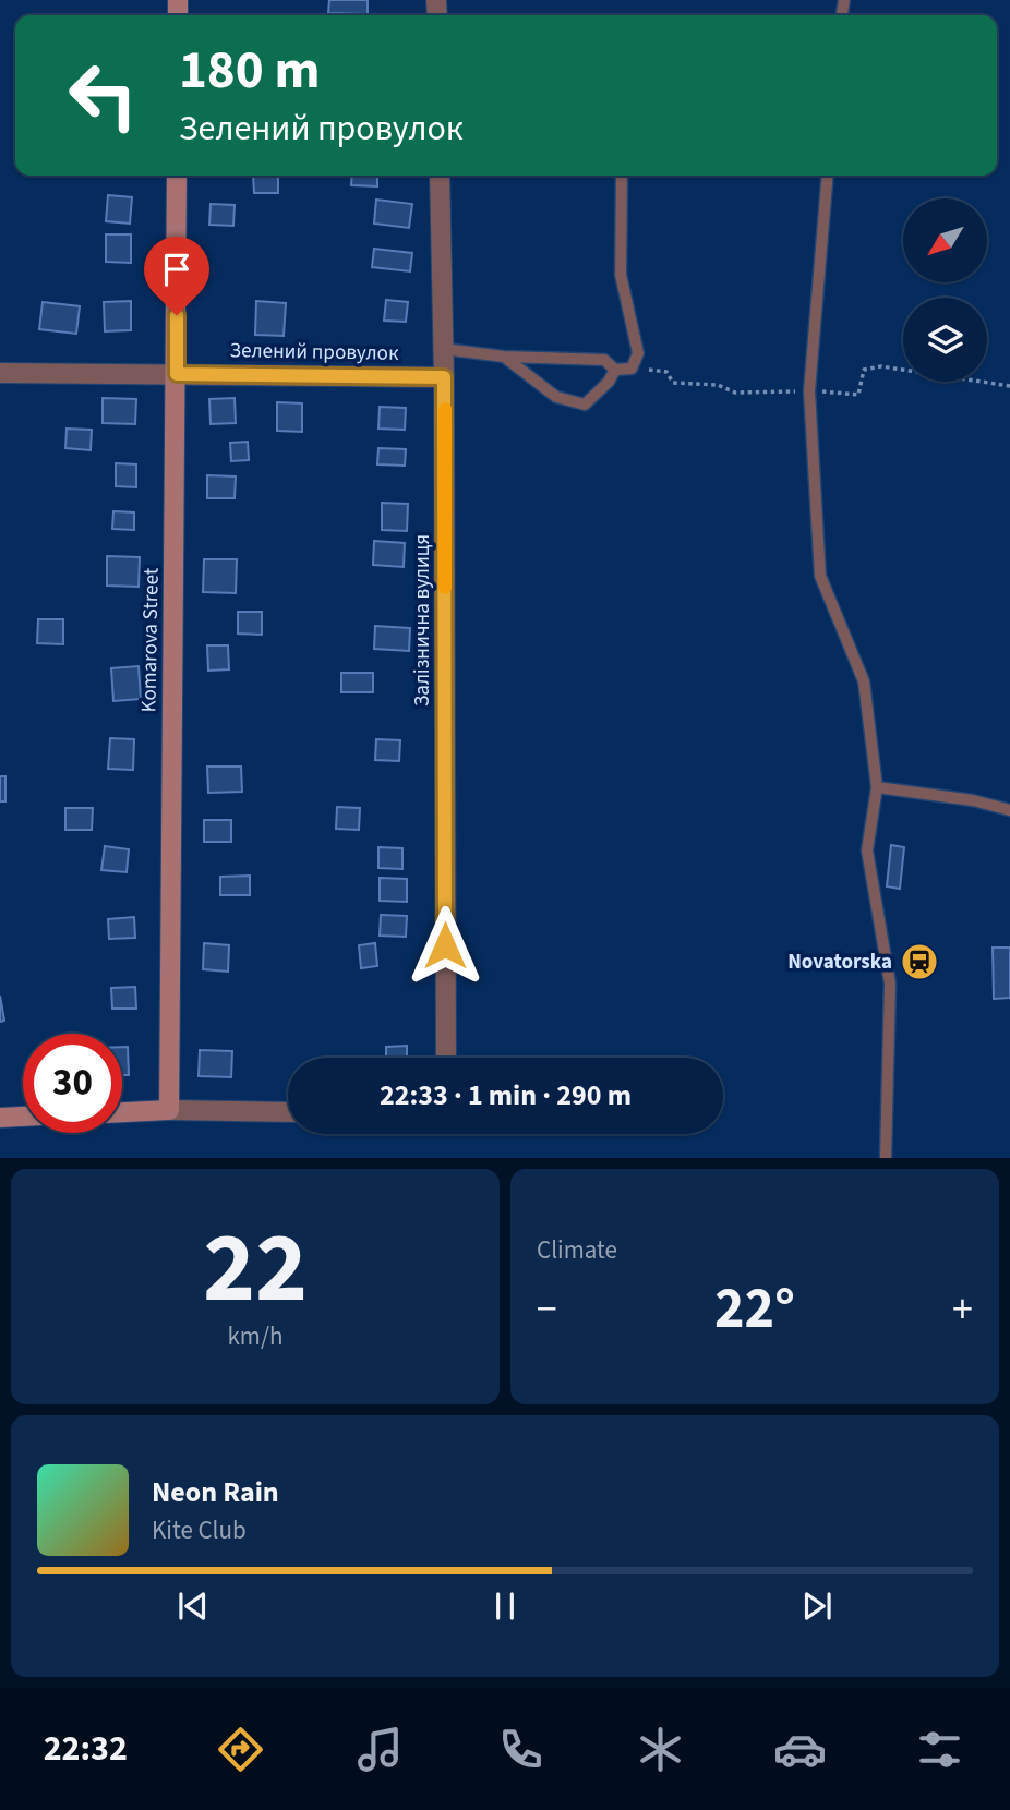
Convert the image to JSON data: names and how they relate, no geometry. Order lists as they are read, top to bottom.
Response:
{
  "streets": {
    "main road": ["Komarova Street"],
    "street": ["Зелений провулок", "Залізнична вулиця"]
  },
  "crossings": [
    ["Зелений провулок", "Залізнична вулиця"],
    ["Зелений провулок", "Komarova Street"]
  ],
  "places": {
    "station": ["Novatorska"]
  },
  "north": "bottom left",
  "page": {
    "turn": ["180 m", "Зелений провулок"],
    "limit": "30",
    "trip": "22:33 · 1 min · 290 m",
    "tile": [
      ["22", "km/h"],
      "Climate"
    ],
    "heat": ["−", "22°", "+"],
    "song": ["Neon Rain", "Kite Club"],
    "tabs": "22:32"
  }
}
